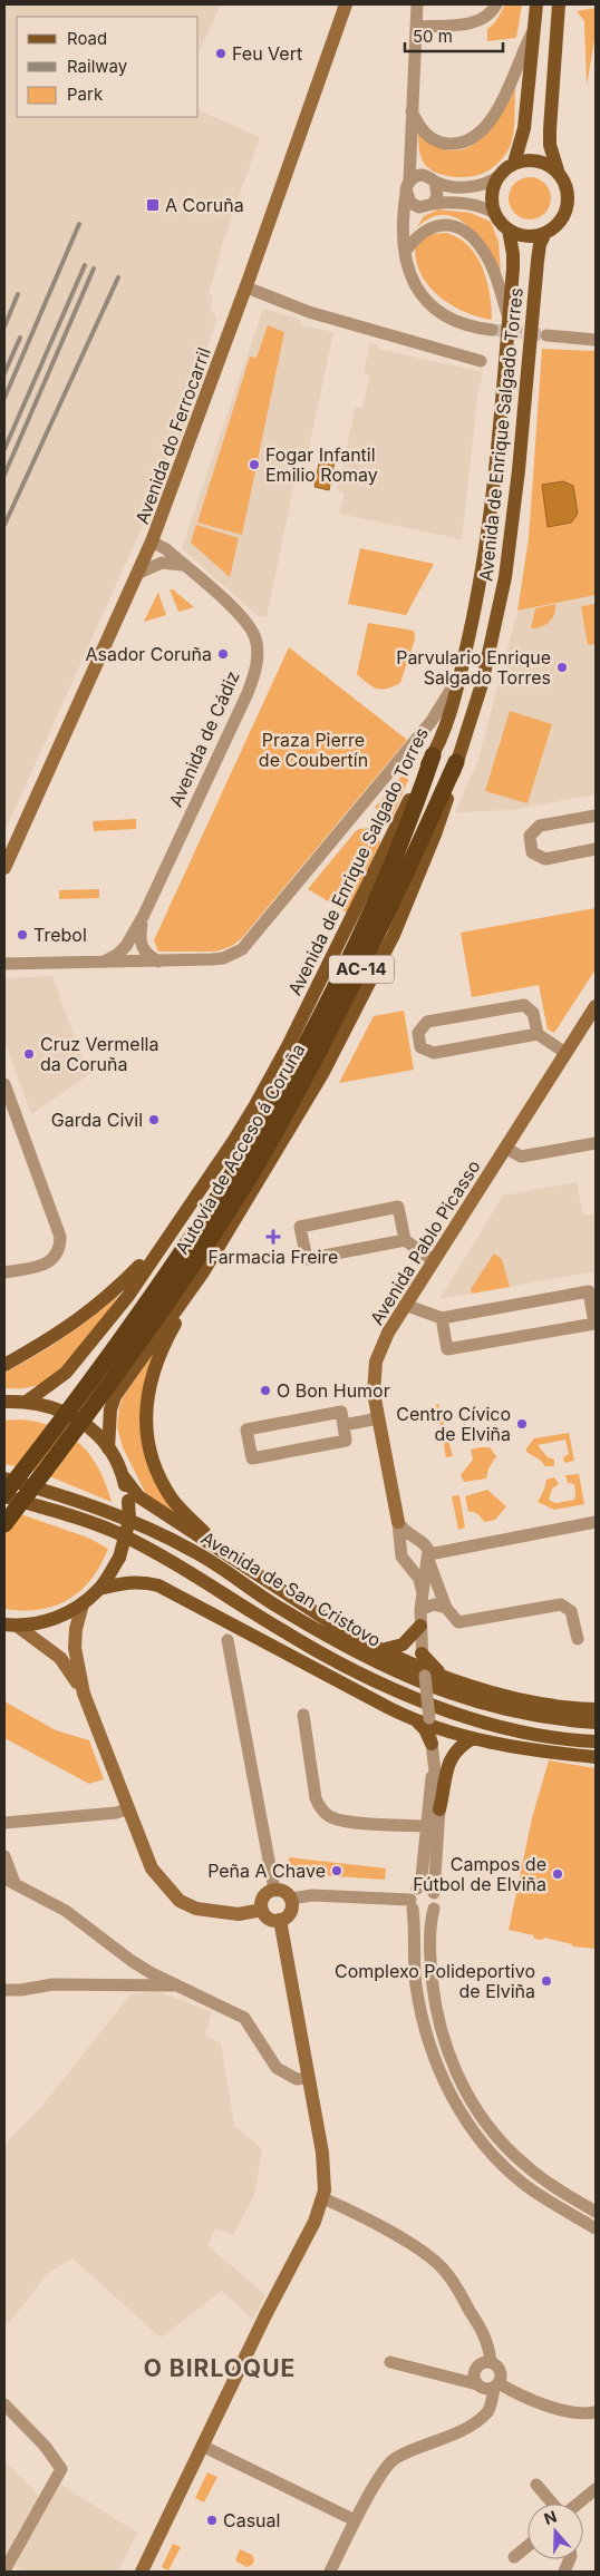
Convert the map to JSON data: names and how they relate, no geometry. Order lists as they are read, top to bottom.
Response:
{
  "streets": {
    "highway": ["AC-14", "Autovía de Acceso á Coruña"],
    "main road": ["Avenida de Enrique Salgado Torres", "Avenida de San Cristovo"],
    "street": ["Avenida do Ferrocarril", "Avenida de Cádiz", "Avenida Pablo Picasso"]
  },
  "crossings": [
    ["Avenida de Enrique Salgado Torres", "Autovía de Acceso á Coruña"],
    ["Avenida do Ferrocarril", "Avenida de Cádiz"],
    ["Autovía de Acceso á Coruña", "Avenida de San Cristovo"]
  ],
  "districts": ["O BIRLOQUE"],
  "parks": ["Praza Pierre de Coubertín"],
  "places": {
    "other": [
      "Feu Vert",
      "Fogar Infantil Emilio Romay",
      "Asador Coruña",
      "Parvulario Enrique Salgado Torres",
      "Trebol",
      "Cruz Vermella da Coruña",
      "Garda Civil",
      "O Bon Humor",
      "Centro Cívico de Elviña",
      "Peña A Chave",
      "Campos de Fútbol de Elviña",
      "Complexo Polideportivo de Elviña",
      "Casual"
    ],
    "transit": ["A Coruña"],
    "health": ["Farmacia Freire"]
  },
  "legend": ["Road", "Railway", "Park"],
  "scale_bar": "50 m",
  "north": "top"
}
